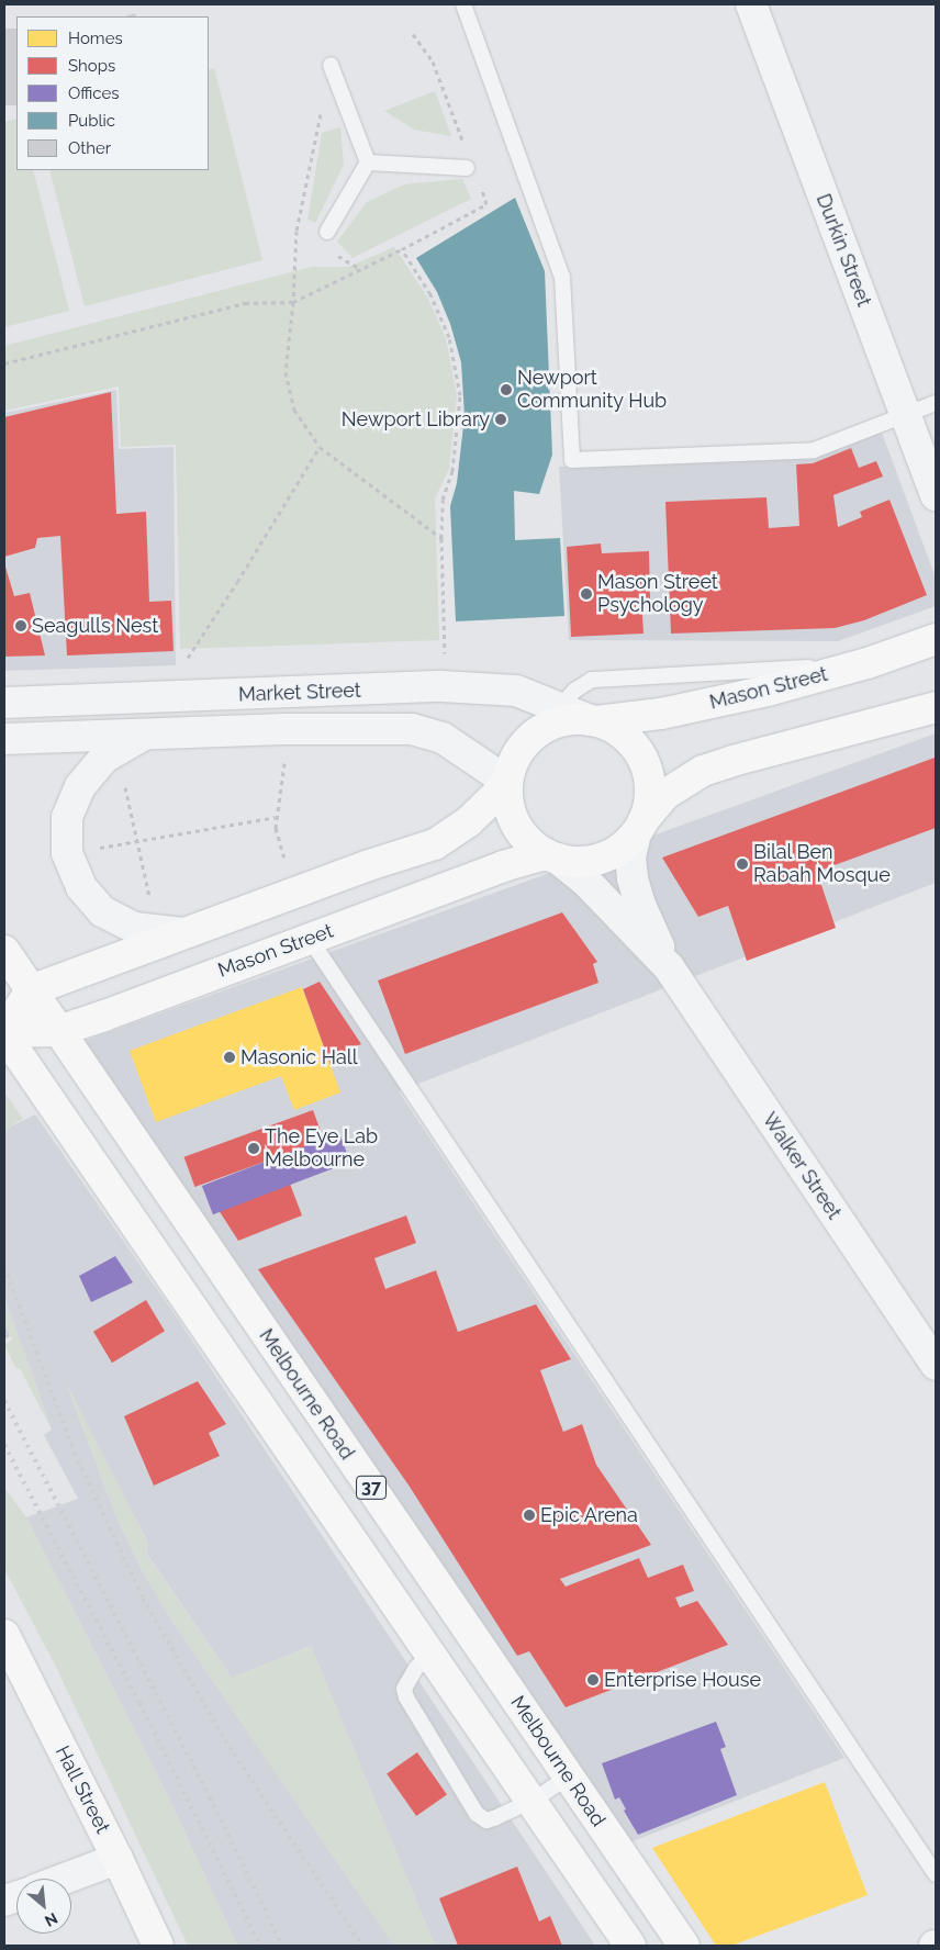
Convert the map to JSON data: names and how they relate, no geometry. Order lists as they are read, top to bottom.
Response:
{
  "streets": {
    "street": [
      "Durkin Street",
      "Mason Street",
      "Market Street",
      "Walker Street",
      "Melbourne Road",
      "37",
      "Hall Street"
    ]
  },
  "crossings": [
    ["Mason Street", "Market Street"],
    ["Mason Street", "Walker Street"],
    ["Mason Street", "Melbourne Road"],
    ["Mason Street", "37"],
    ["Market Street", "Walker Street"]
  ],
  "places": [
    "Newport Community Hub",
    "Newport Library",
    "Mason Street Psychology",
    "Seagulls Nest",
    "Bilal Ben Rabah Mosque",
    "Masonic Hall",
    "The Eye Lab Melbourne",
    "Epic Arena",
    "Enterprise House"
  ],
  "legend": [
    "Homes",
    "Shops",
    "Offices",
    "Public",
    "Other"
  ],
  "north": "bottom right"
}
